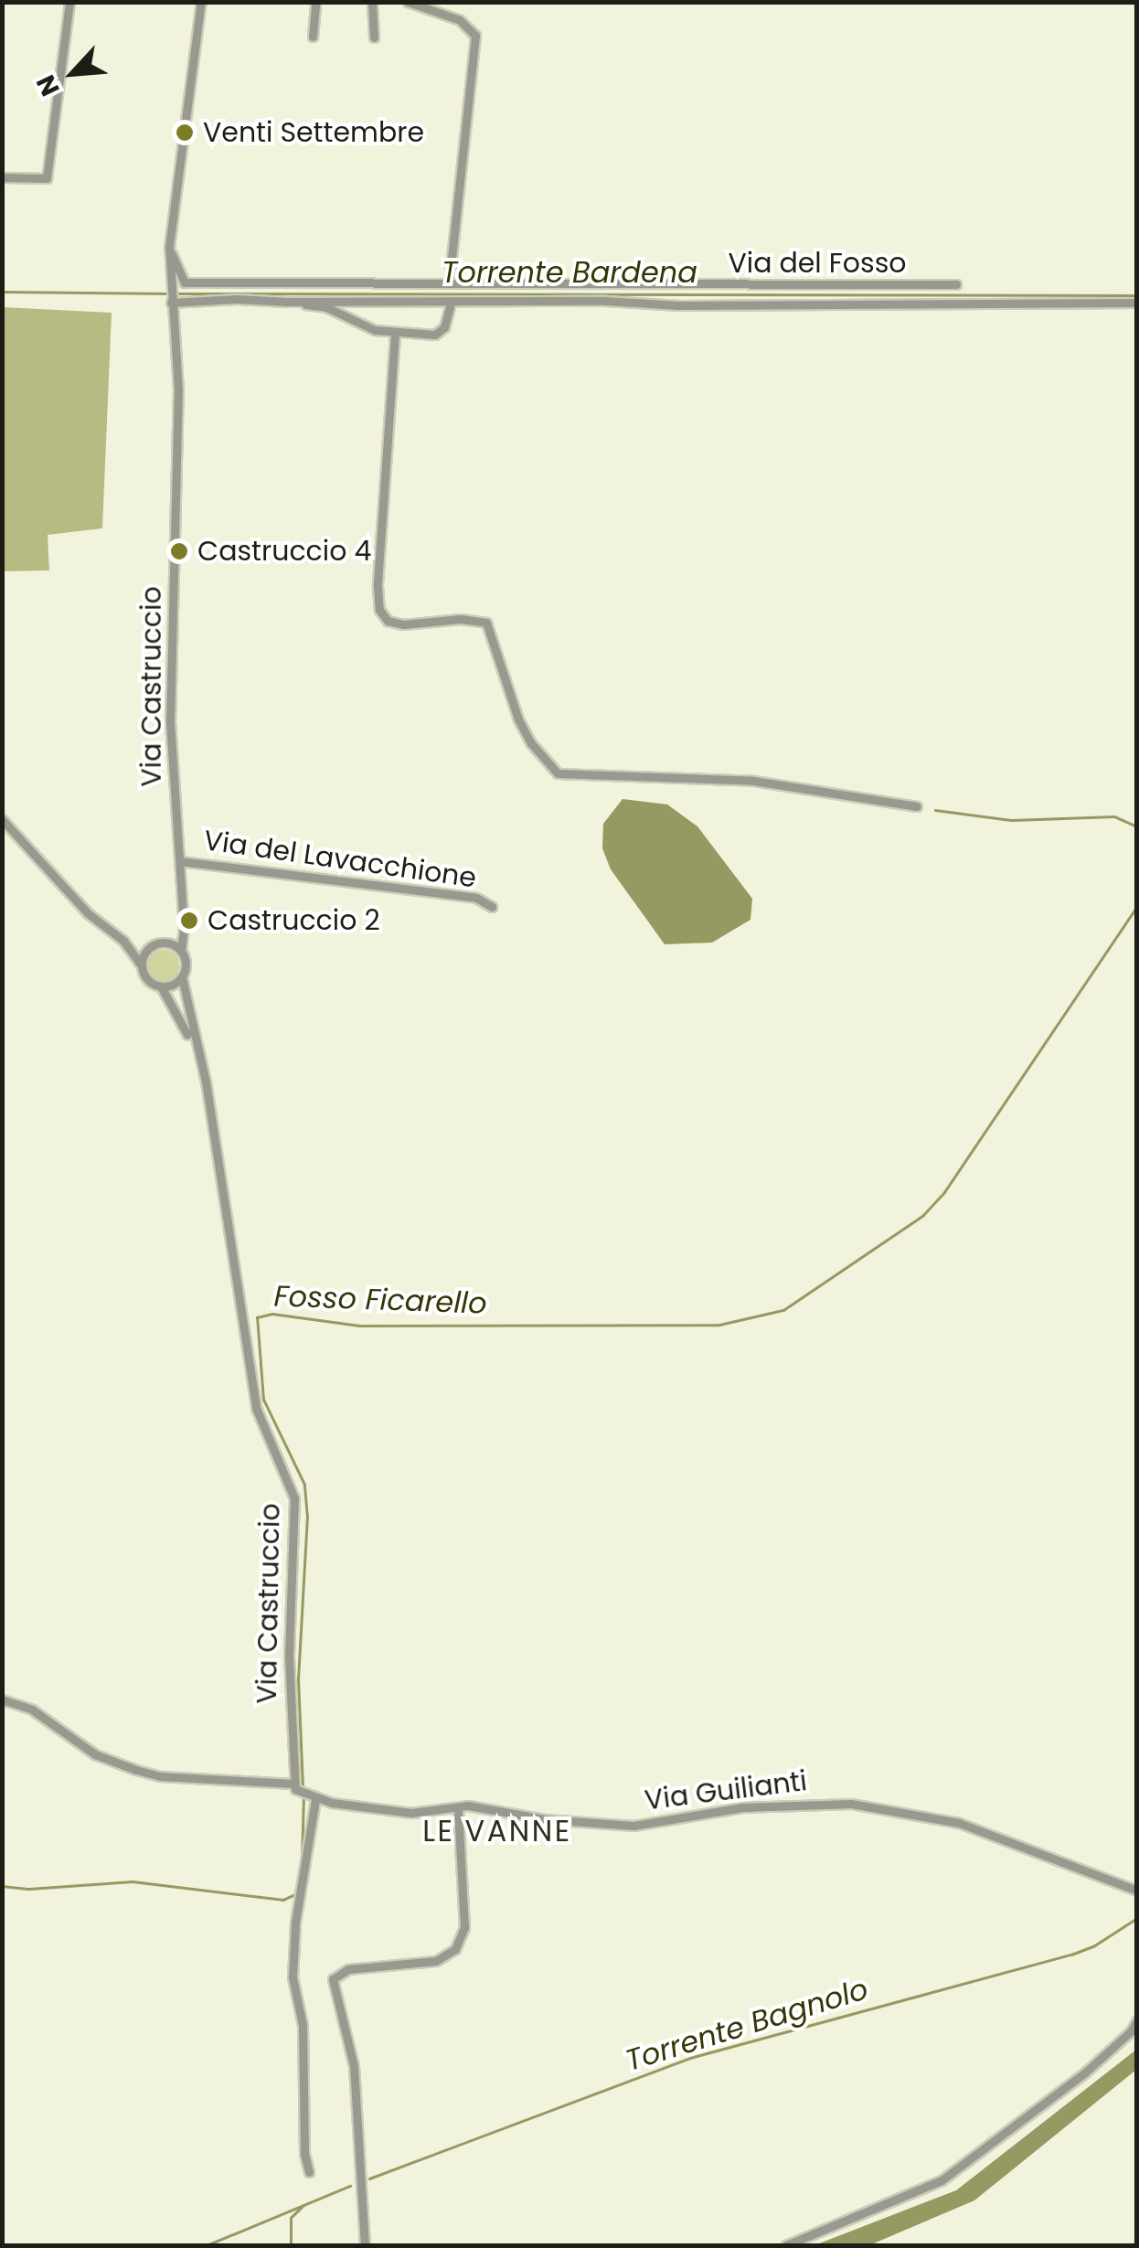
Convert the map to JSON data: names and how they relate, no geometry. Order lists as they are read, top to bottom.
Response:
{
  "streets": {
    "street": [
      "Via del Fosso",
      "Via Castruccio",
      "Via del Lavacchione",
      "Via Guilianti"
    ]
  },
  "crossings": [
    ["Via del Fosso", "Via Castruccio"],
    ["Via Castruccio", "Via del Lavacchione"],
    ["Via Castruccio", "Via Guilianti"]
  ],
  "districts": ["LE VANNE"],
  "water": ["Torrente Bardena", "Fosso Ficarello", "Torrente Bagnolo"],
  "places": ["Venti Settembre", "Castruccio 4", "Castruccio 2"],
  "north": "bottom left"
}
